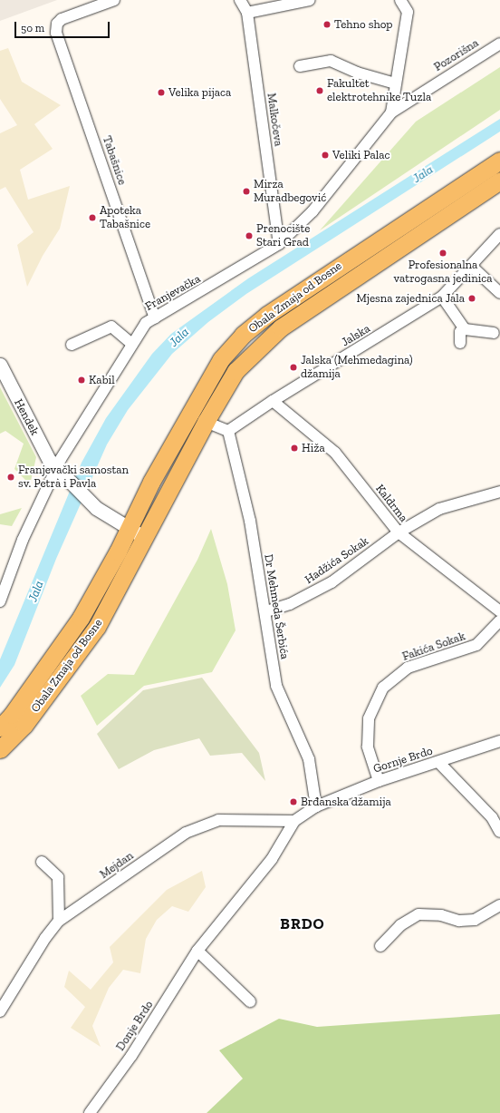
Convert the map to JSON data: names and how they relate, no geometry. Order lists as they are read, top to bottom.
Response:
{
  "streets": {
    "main road": ["Obala Zmaja od Bosne"],
    "street": [
      "Pozorišna",
      "Malkočeva",
      "Tabašnice",
      "Franjevačka",
      "Jalska",
      "Hendek",
      "Kaldrma",
      "Hadžića Sokak",
      "Dr Mehmeda Šerbića",
      "Fakića Sokak",
      "Gornje Brdo",
      "Mejdan",
      "Donje Brdo"
    ]
  },
  "crossings": [
    ["Pozorišna", "Franjevačka"],
    ["Malkočeva", "Franjevačka"],
    ["Tabašnice", "Franjevačka"],
    ["Franjevačka", "Hendek"],
    ["Obala Zmaja od Bosne", "Hendek"],
    ["Jalska", "Kaldrma"],
    ["Jalska", "Dr Mehmeda Šerbića"],
    ["Kaldrma", "Hadžića Sokak"],
    ["Hadžića Sokak", "Dr Mehmeda Šerbića"],
    ["Dr Mehmeda Šerbića", "Gornje Brdo"],
    ["Dr Mehmeda Šerbića", "Donje Brdo"],
    ["Fakića Sokak", "Gornje Brdo"],
    ["Gornje Brdo", "Donje Brdo"],
    ["Mejdan", "Donje Brdo"]
  ],
  "districts": ["BRDO"],
  "water": ["Jala"],
  "places": [
    "Tehno shop",
    "Fakultet elektrotehnike Tuzla",
    "Velika pijaca",
    "Veliki Palac",
    "Mirza Muradbegović",
    "Apoteka Tabašnice",
    "Prenocište Stari Grad",
    "Profesionalna vatrogasna jedinica",
    "Mjesna zajednica Jala",
    "Jalska (Mehmedagina) džamija",
    "Kabil",
    "Hiža",
    "Franjevački samostan sv. Petra i Pavla",
    "Brđanska džamija"
  ],
  "scale_bar": "50 m"
}
